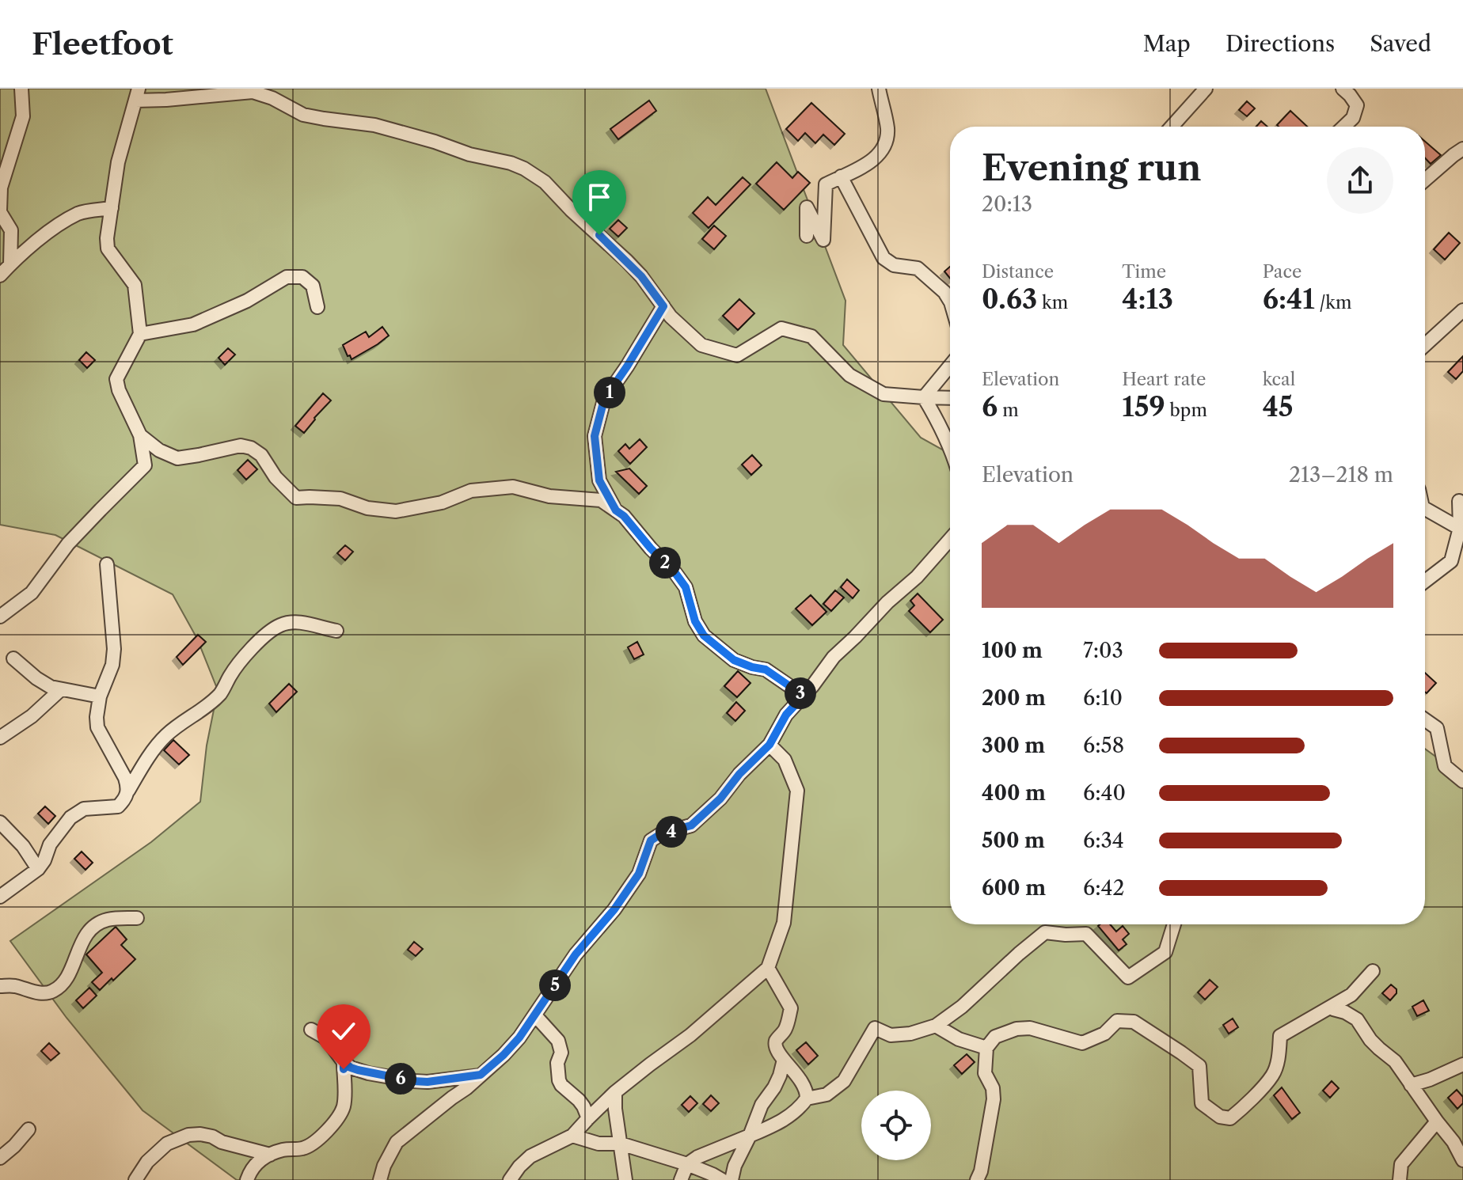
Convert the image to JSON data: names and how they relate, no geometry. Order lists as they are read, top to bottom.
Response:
{
  "page": {
    "header": "Fleetfoot",
    "nav": ["Map", "Directions", "Saved"],
    "heading": ["Evening run", "20:13"],
    "stats": [
      ["Distance", "0.63 km"],
      ["Time", "4:13"],
      ["Pace", "6:41 /km"],
      ["Elevation", "6 m"],
      ["Heart rate", "159 bpm"],
      ["kcal", "45"]
    ],
    "pins": [
      "1",
      "2",
      "3",
      "4",
      "5",
      "6"
    ],
    "chart": ["Elevation", "213–218 m"],
    "list": [
      {
        "name": "100 m",
        "note": "7:03"
      },
      {
        "name": "200 m",
        "note": "6:10"
      },
      {
        "name": "300 m",
        "note": "6:58"
      },
      {
        "name": "400 m",
        "note": "6:40"
      },
      {
        "name": "500 m",
        "note": "6:34"
      },
      {
        "name": "600 m",
        "note": "6:42"
      }
    ]
  }
}
